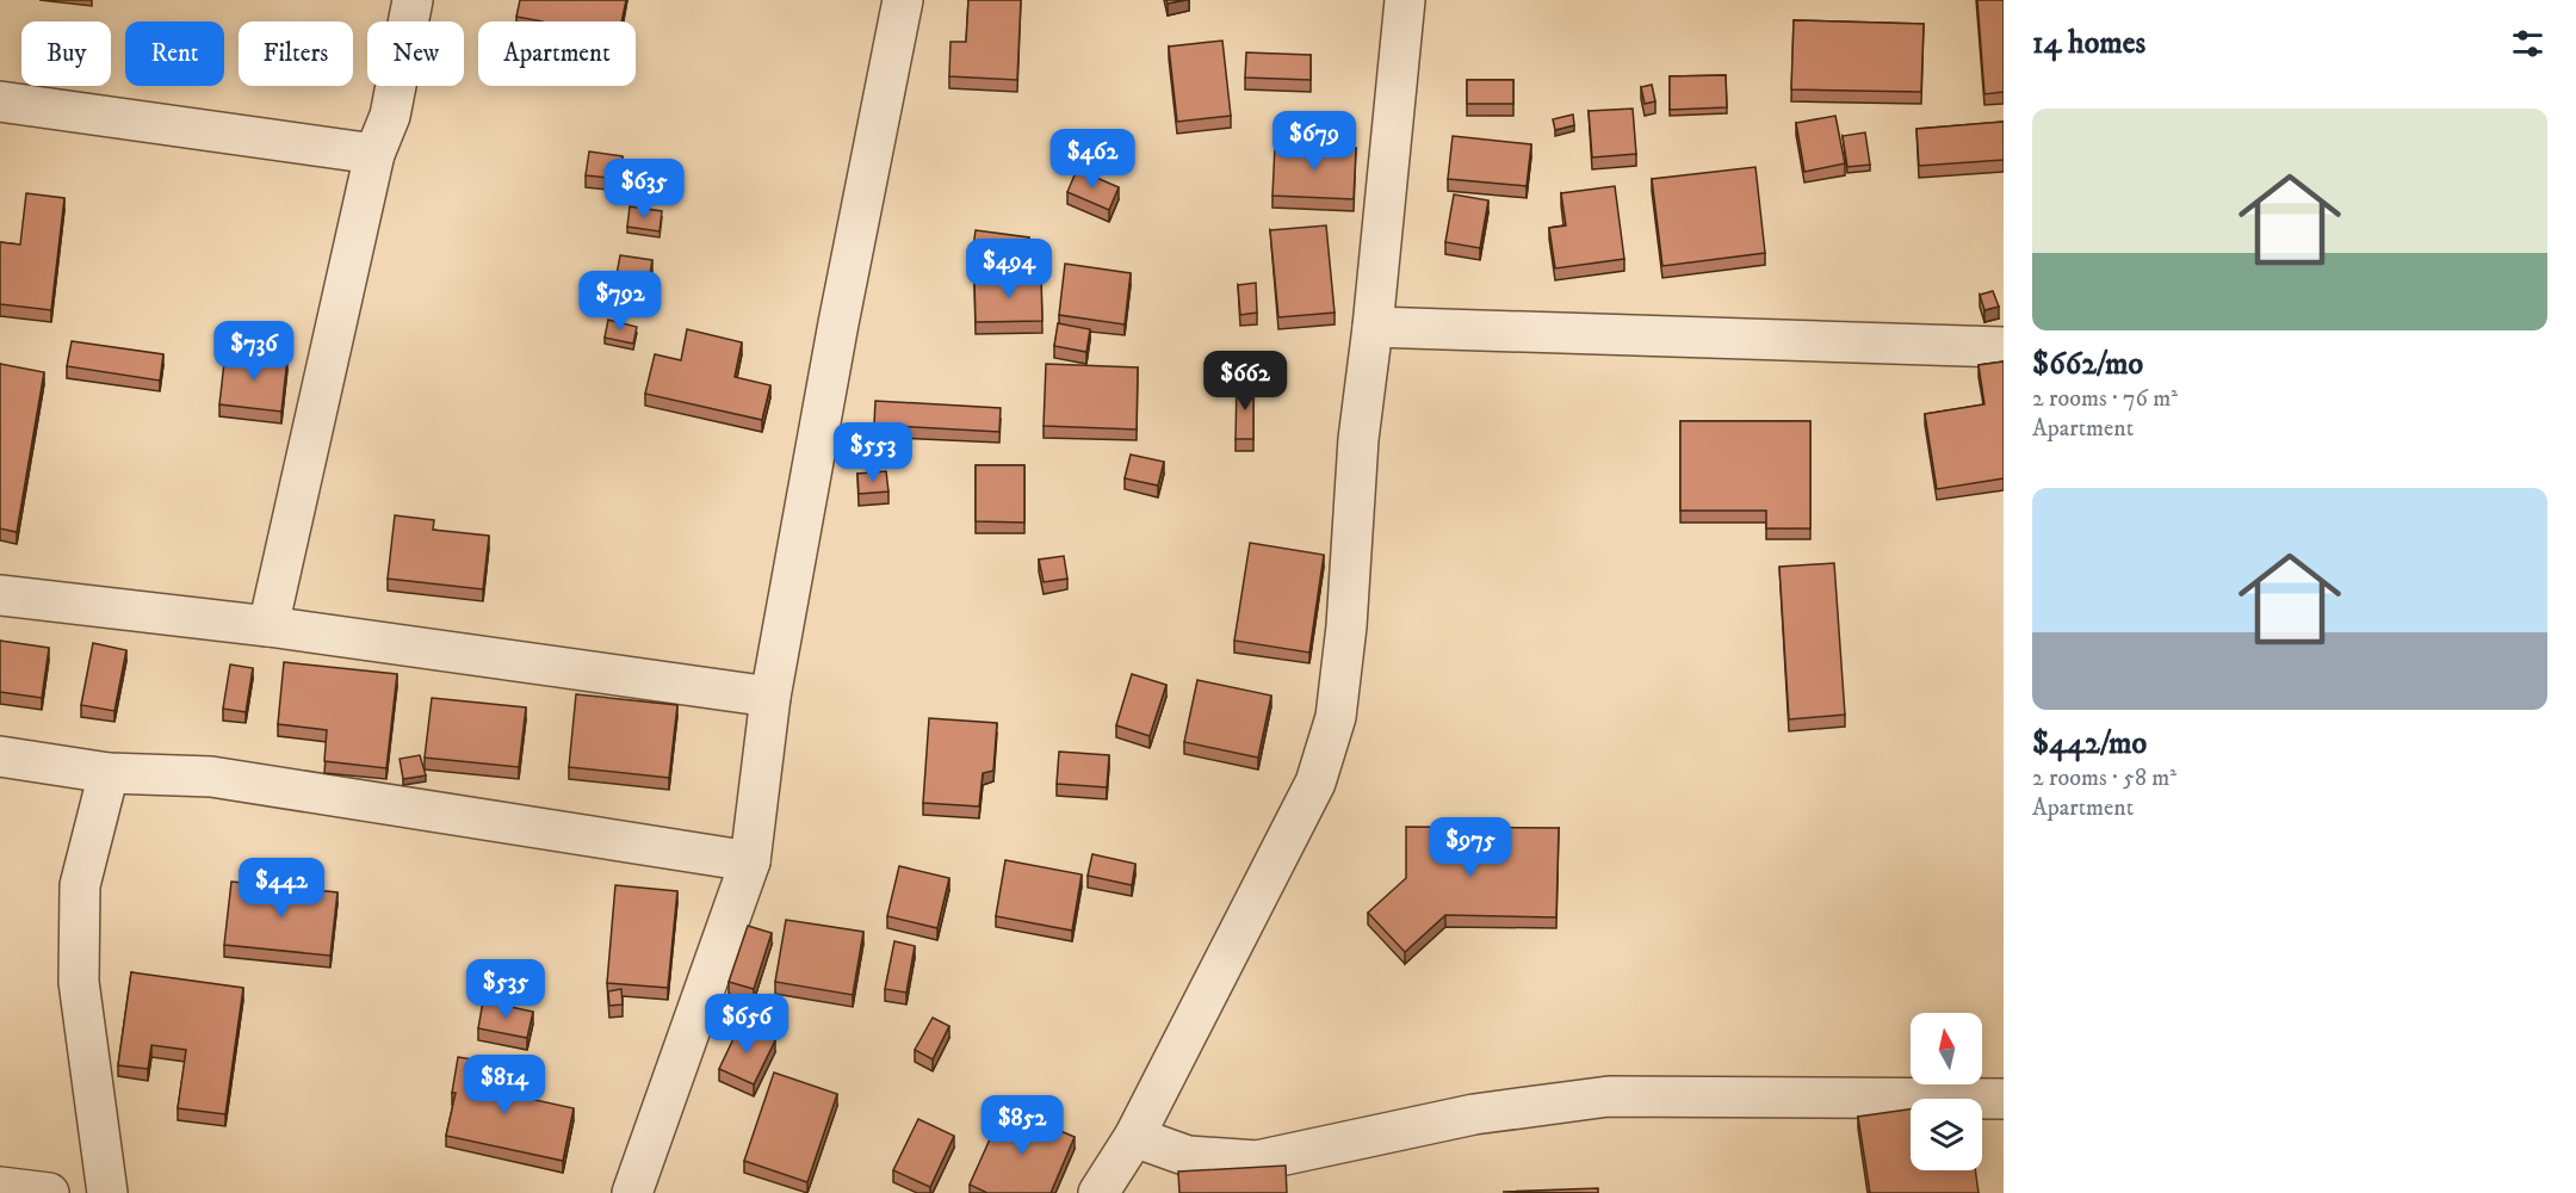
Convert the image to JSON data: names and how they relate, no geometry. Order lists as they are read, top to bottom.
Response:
{
  "north": "top",
  "page": {
    "heading": "14 homes",
    "chip": [
      "Buy",
      "Rent",
      "Filters",
      "New",
      "Apartment"
    ],
    "list": [
      {
        "name": "$662/mo",
        "note": "2 rooms · 76 m² · Apartment"
      },
      {
        "name": "$442/mo",
        "note": "2 rooms · 58 m² · Apartment"
      }
    ],
    "price": [
      "$679",
      "$462",
      "$635",
      "$494",
      "$792",
      "$736",
      "$662",
      "$553",
      "$975",
      "$442",
      "$535",
      "$656",
      "$814",
      "$852"
    ]
  }
}
